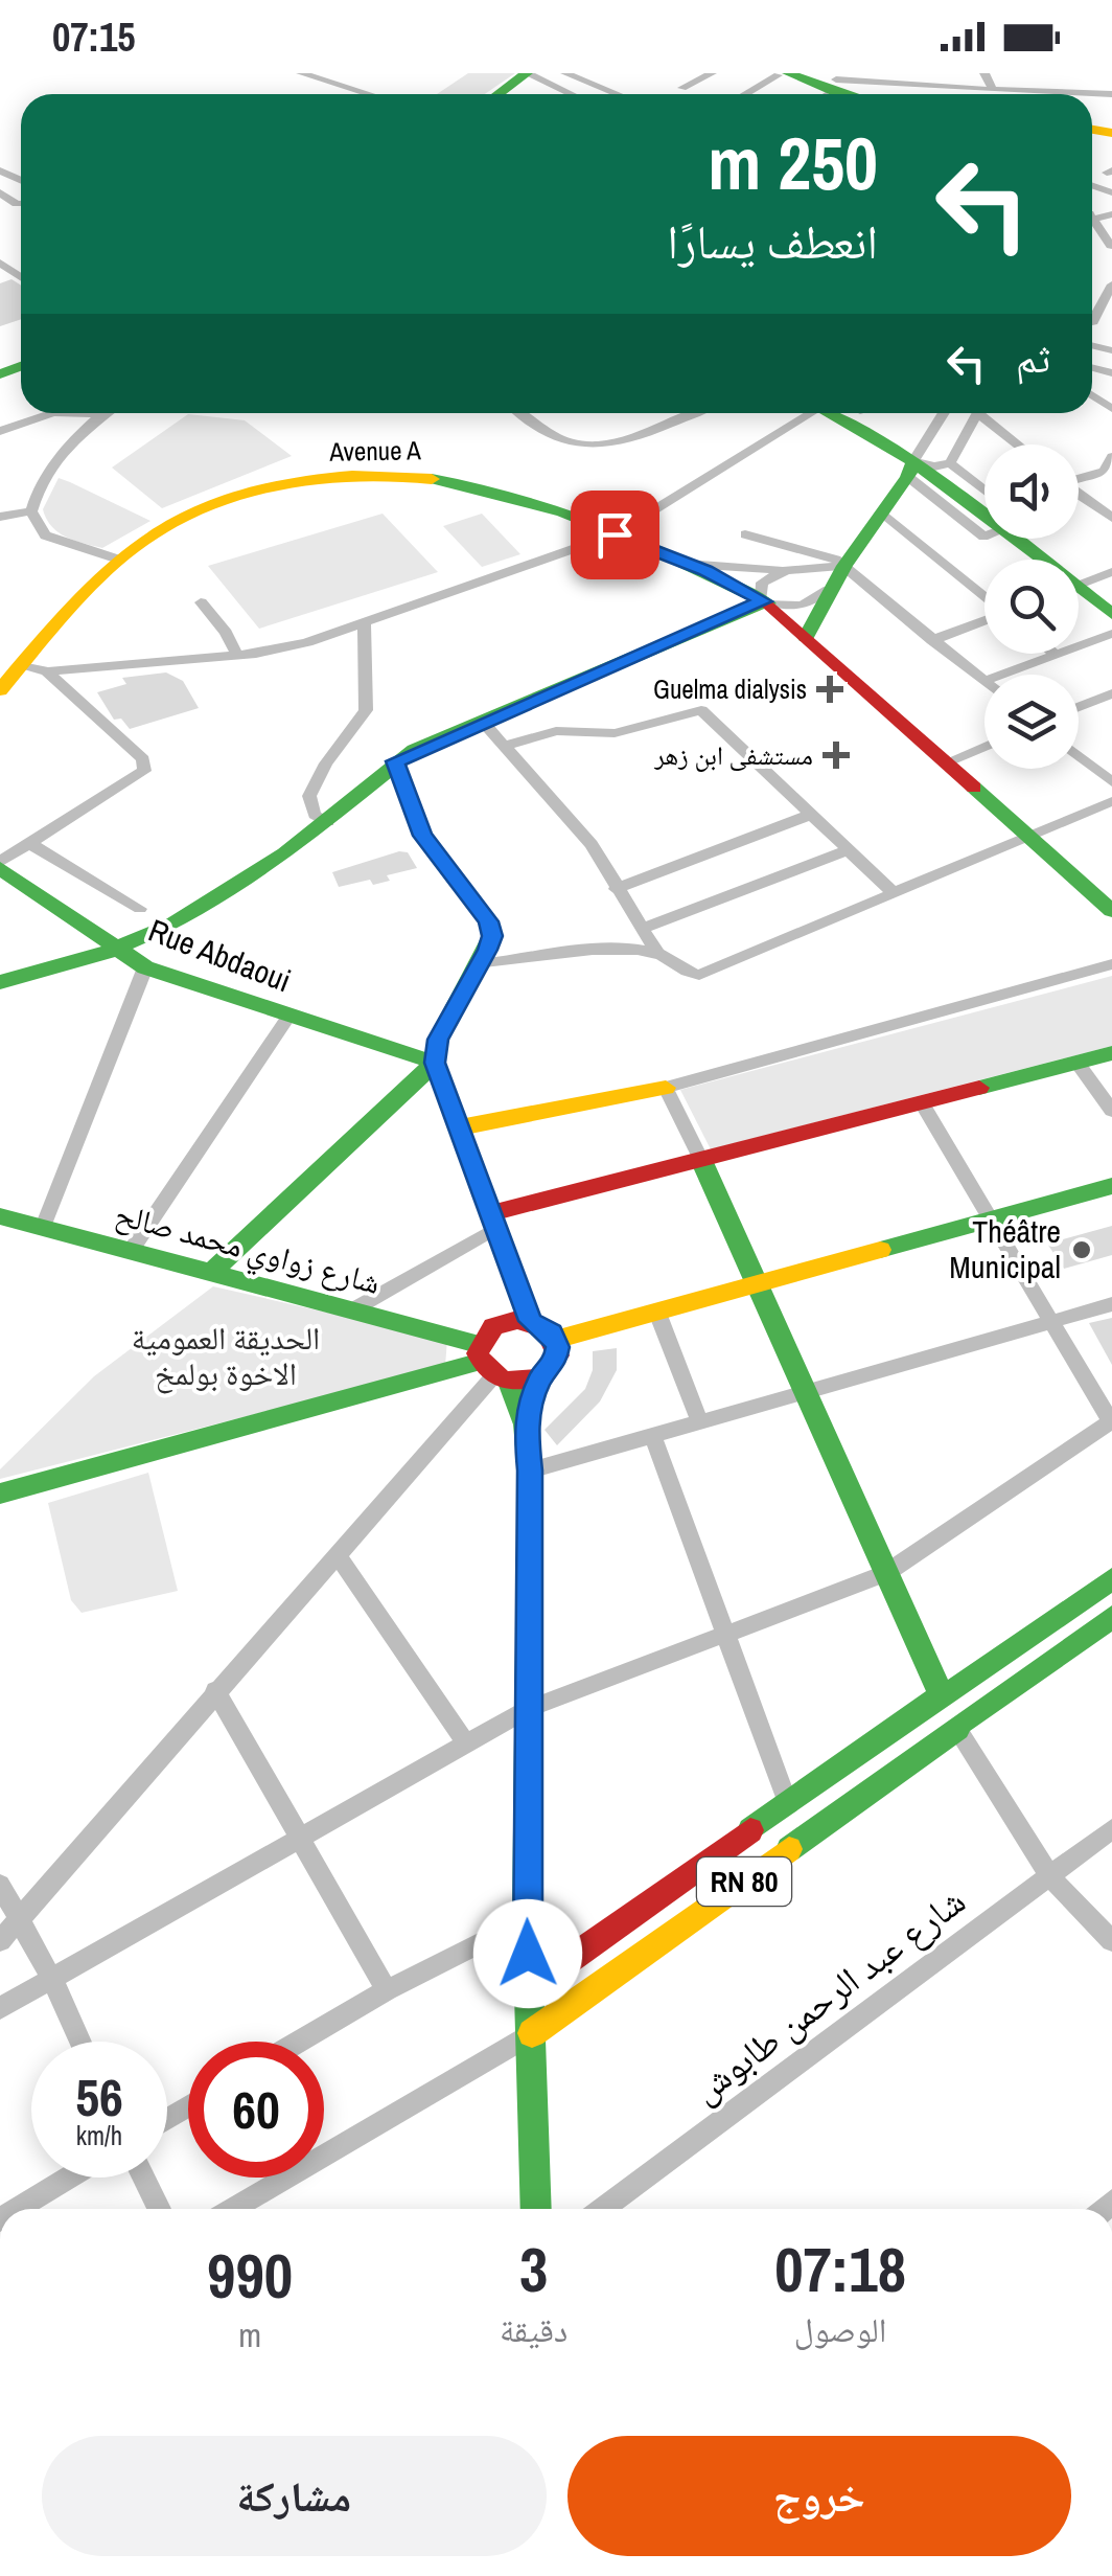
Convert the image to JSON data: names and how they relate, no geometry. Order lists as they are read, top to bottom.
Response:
{
  "streets": {
    "main road": [
      "Avenue A",
      "Rue Abdaoui",
      "شارع زواوي محمد صالح",
      "RN 80"
    ],
    "street": ["شارع عبد الرحمن طابوش"]
  },
  "parks": ["الحديقة العمومية الاخوة بولمخ"],
  "places": {
    "health": ["Guelma dialysis", "مستشفى ابن زهر"],
    "other": ["Théâtre Municipal"]
  },
  "page": {
    "status": "07:15",
    "turn": ["250 m", "انعطف يسارًا"],
    "then": "ثم",
    "speed": "56 km/h",
    "limit": "60",
    "eta": [
      "07:18",
      "الوصول",
      "3",
      "دقيقة",
      "990",
      "m"
    ],
    "buttons": ["خروج", "مشاركة"]
  }
}
